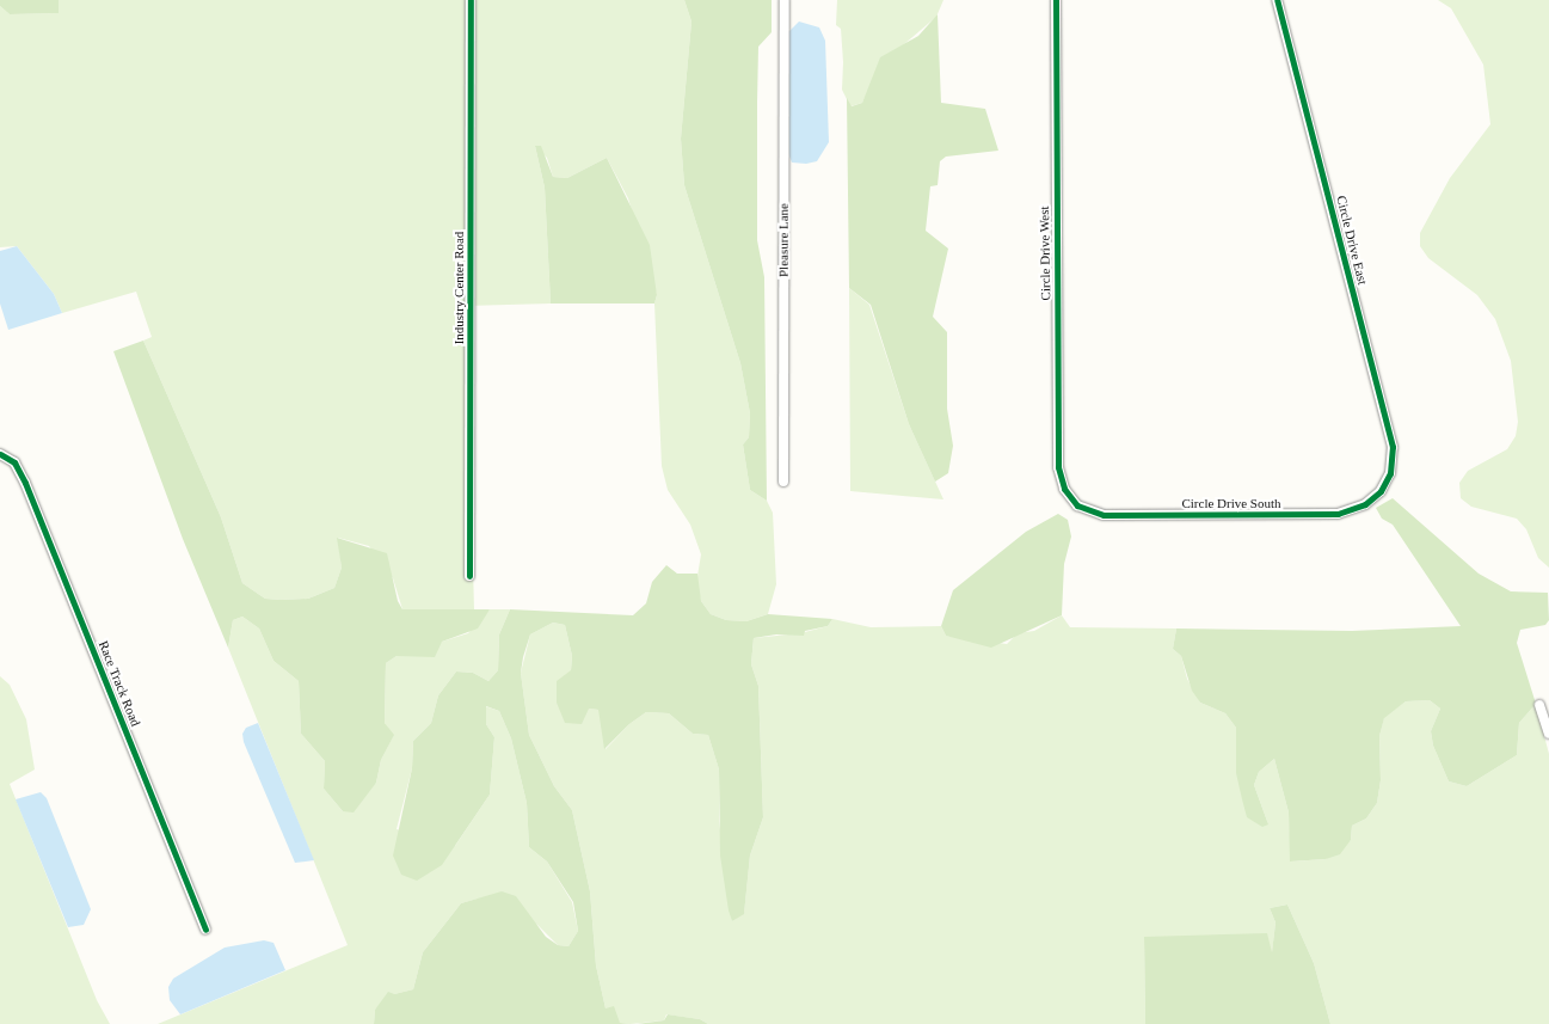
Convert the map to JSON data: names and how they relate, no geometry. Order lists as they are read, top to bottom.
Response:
{
  "streets": {
    "street": [
      "Pleasure Lane",
      "Circle Drive East",
      "Circle Drive West",
      "Industry Center Road",
      "Circle Drive South",
      "Race Track Road"
    ]
  },
  "crossings": [
    ["Circle Drive East", "Circle Drive South"],
    ["Circle Drive West", "Circle Drive South"]
  ]
}
